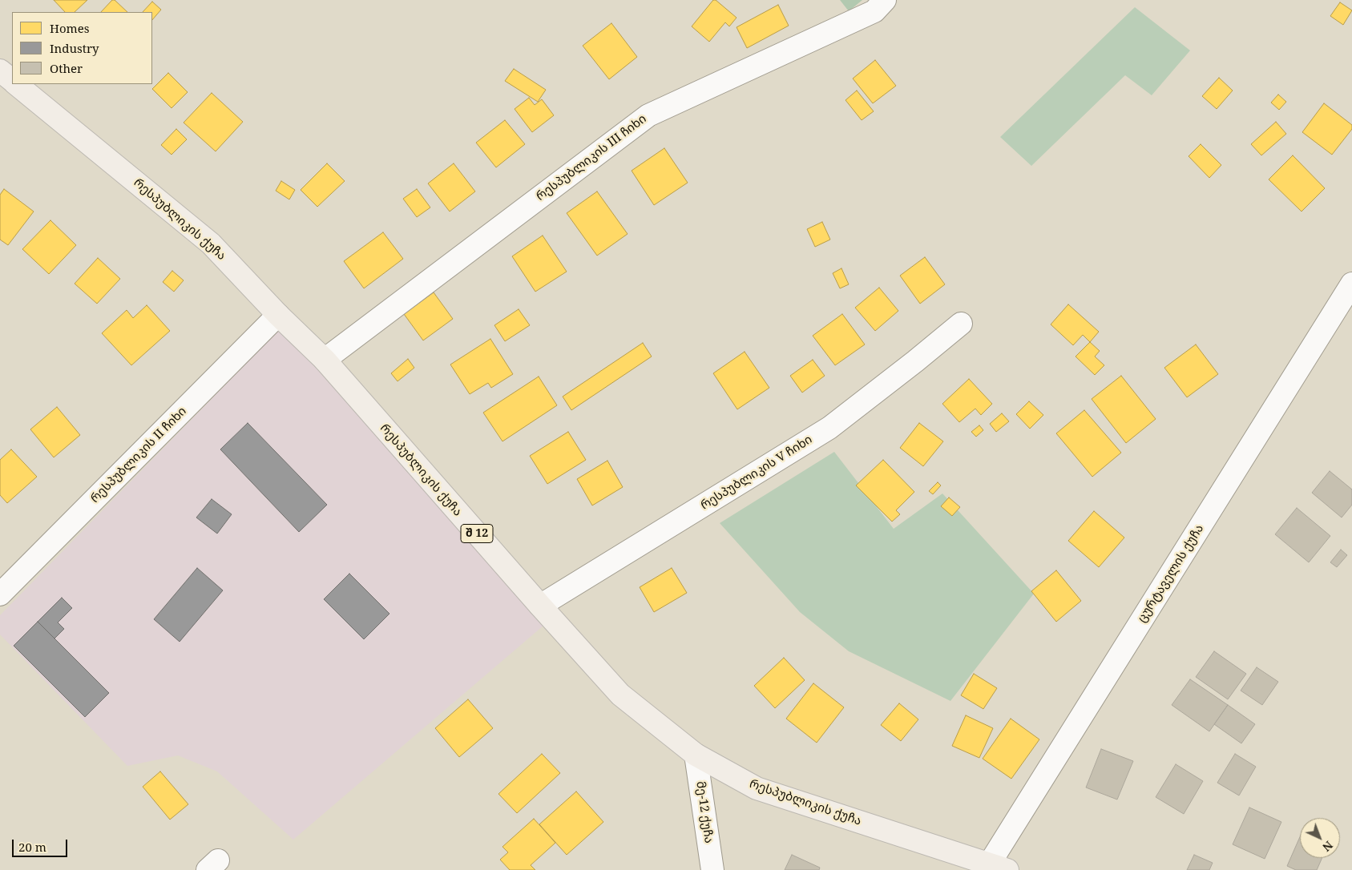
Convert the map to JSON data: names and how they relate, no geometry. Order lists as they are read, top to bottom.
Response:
{
  "streets": {
    "main road": ["რესპუბლიკის ქუჩა", "შ 12"],
    "street": [
      "რესპუბლიკის III ჩიხი",
      "რესპუბლიკის II ჩიხი",
      "რესპუბლიკის V ჩიხი",
      "ცურტაველის ქუჩა",
      "მე-12 ქუჩა"
    ]
  },
  "crossings": [
    ["რესპუბლიკის III ჩიხი", "რესპუბლიკის ქუჩა"],
    ["რესპუბლიკის ქუჩა", "რესპუბლიკის II ჩიხი"],
    ["რესპუბლიკის ქუჩა", "რესპუბლიკის V ჩიხი"],
    ["რესპუბლიკის ქუჩა", "ცურტაველის ქუჩა"],
    ["რესპუბლიკის ქუჩა", "მე-12 ქუჩა"]
  ],
  "legend": ["Homes", "Industry", "Other"],
  "scale_bar": "20 m",
  "north": "bottom right"
}
